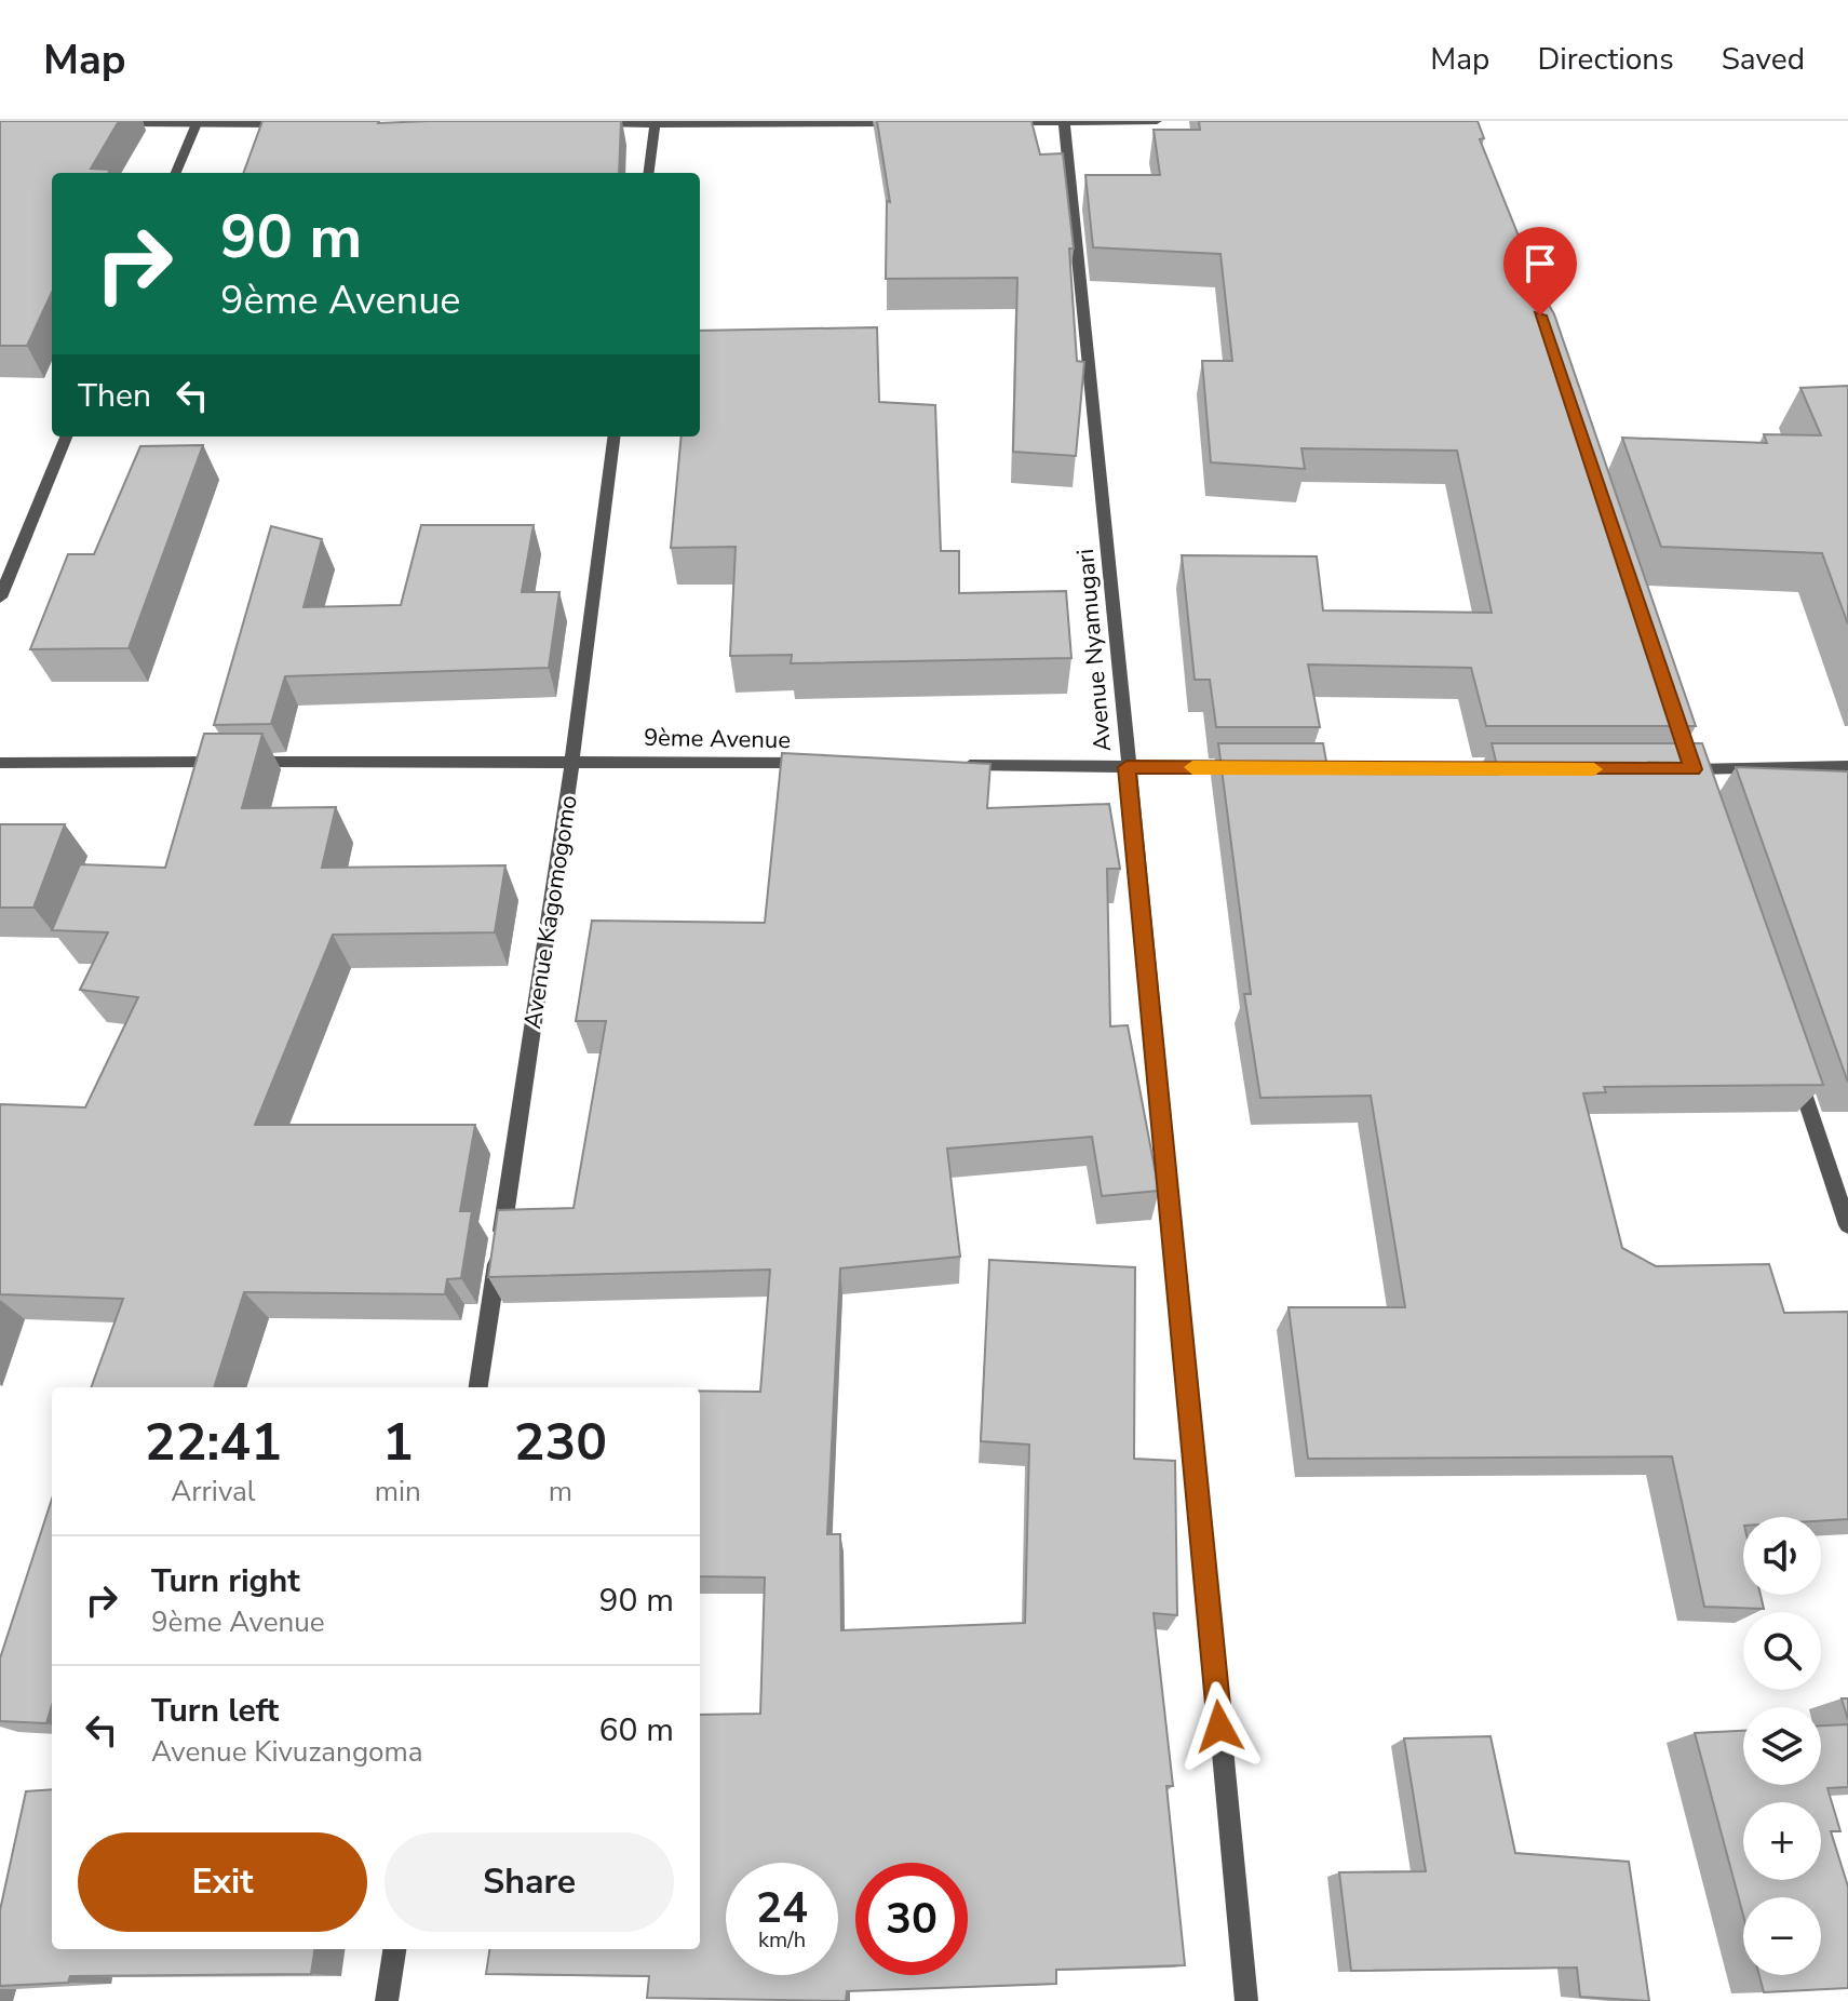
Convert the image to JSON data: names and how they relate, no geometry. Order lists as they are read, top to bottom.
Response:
{
  "streets": {
    "street": ["Avenue Nyamugari", "9ème Avenue", "Avenue Kagomogomo"]
  },
  "crossings": [
    ["9ème Avenue", "Avenue Kagomogomo"]
  ],
  "page": {
    "header": "Map",
    "nav": ["Map", "Directions", "Saved"],
    "turn": ["90 m", "9ème Avenue"],
    "then": "Then",
    "eta": [
      "22:41",
      "Arrival",
      "1",
      "min",
      "230",
      "m"
    ],
    "map_buttons": ["+", "−"],
    "list": [
      {
        "name": "Turn right",
        "note": "9ème Avenue",
        "value": "90 m"
      },
      {
        "name": "Turn left",
        "note": "Avenue Kivuzangoma",
        "value": "60 m"
      }
    ],
    "buttons": ["Exit", "Share"],
    "speed": "24 km/h",
    "limit": "30"
  }
}
